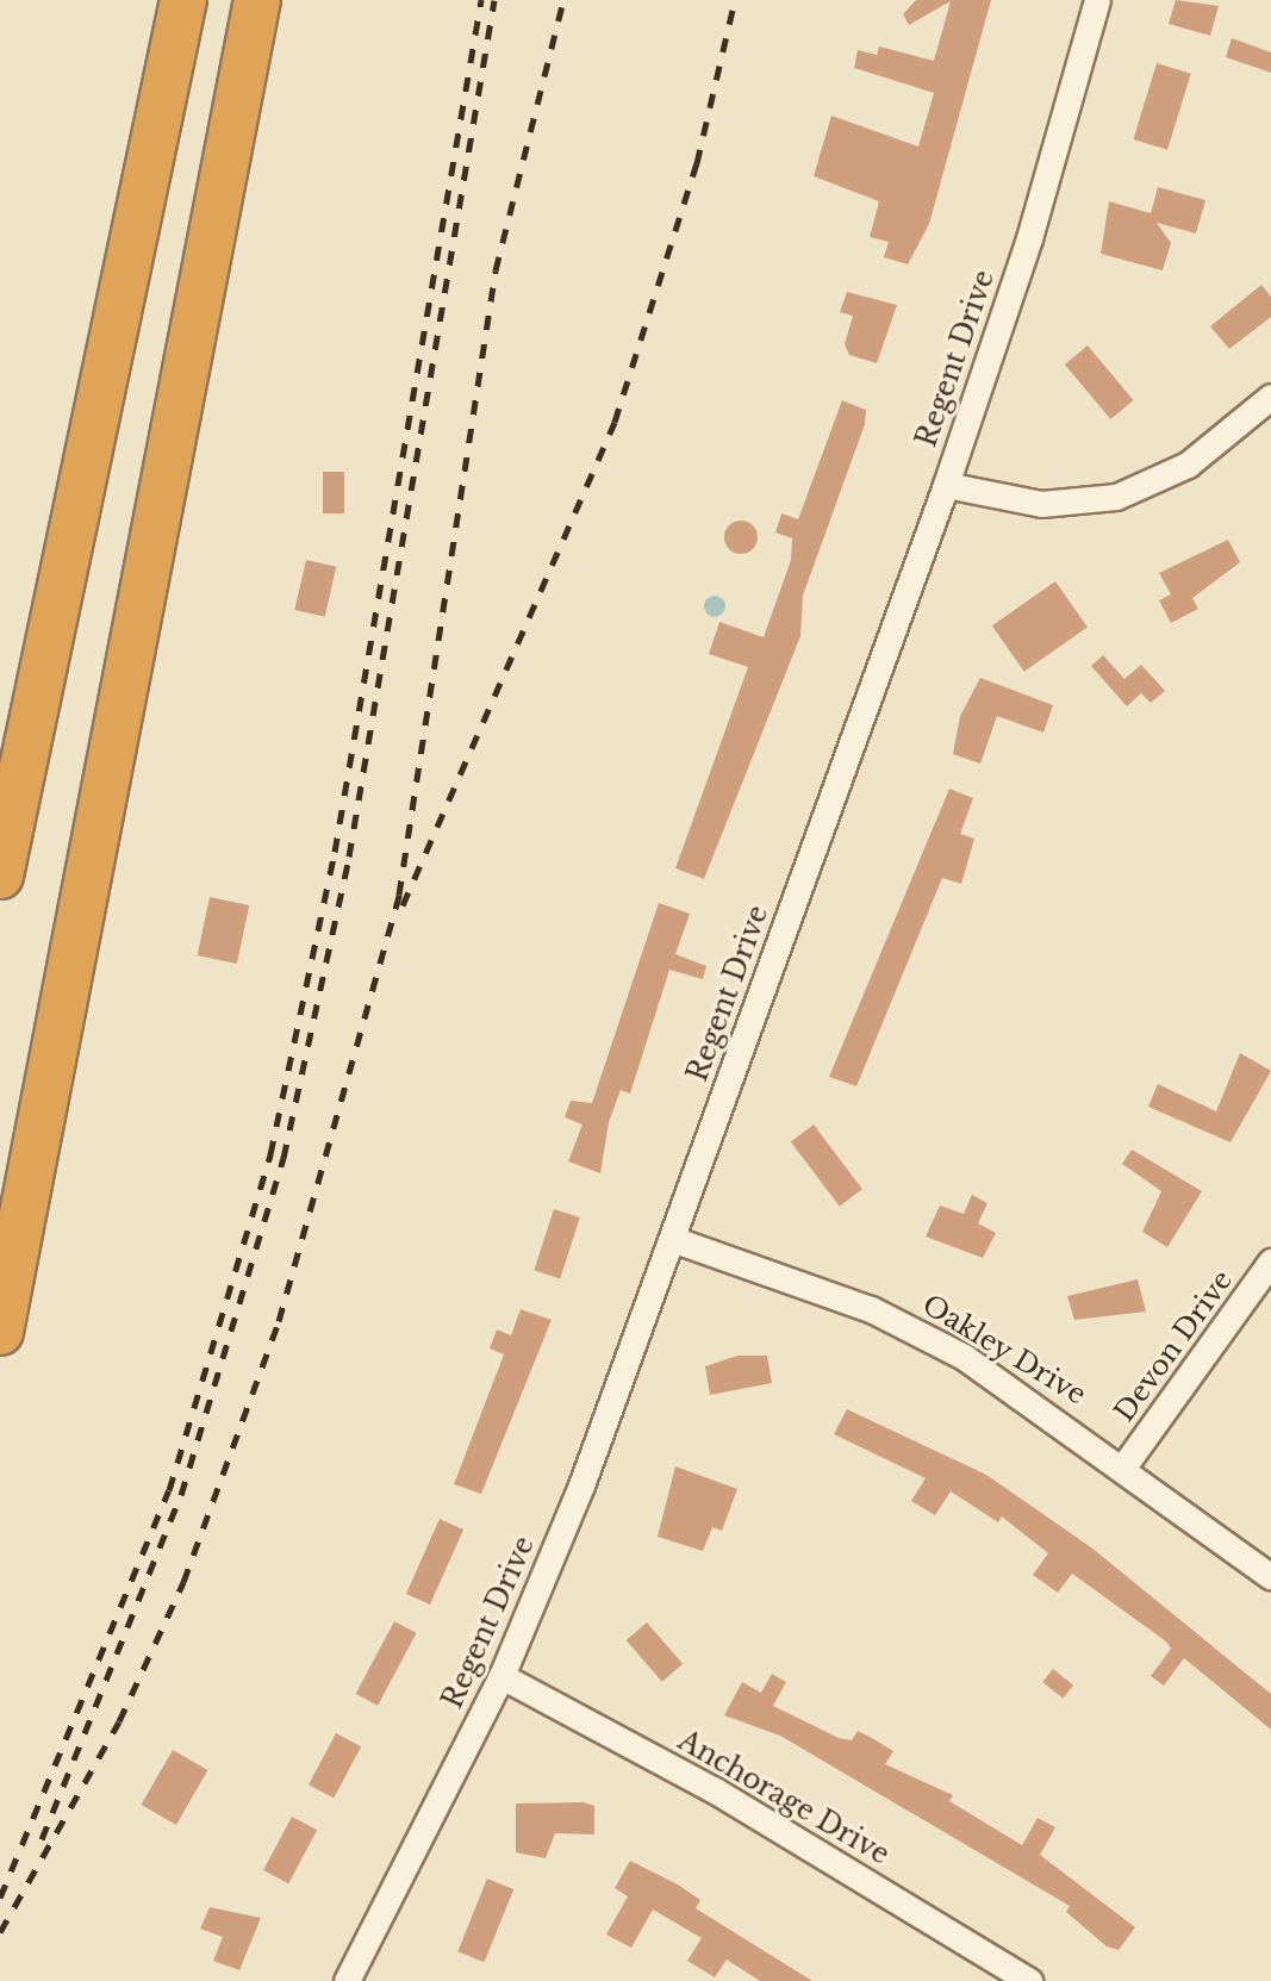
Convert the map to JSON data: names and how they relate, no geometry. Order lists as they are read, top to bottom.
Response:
{
  "streets": {
    "street": [
      "Regent Drive",
      "Devon Drive",
      "Oakley Drive",
      "Anchorage Drive"
    ]
  },
  "crossings": [
    ["Regent Drive", "Oakley Drive"],
    ["Regent Drive", "Anchorage Drive"],
    ["Devon Drive", "Oakley Drive"]
  ]
}
